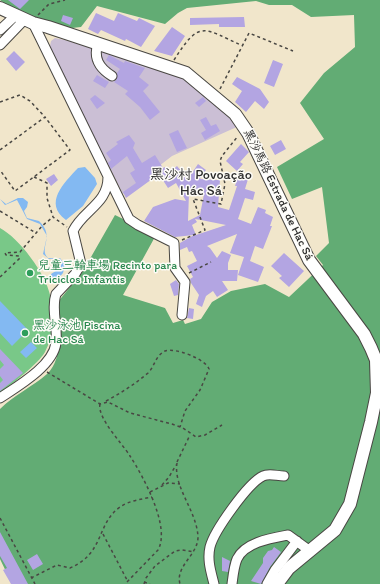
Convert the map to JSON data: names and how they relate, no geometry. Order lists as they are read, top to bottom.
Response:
{
  "streets": {
    "main road": ["黑沙馬路 Estrada de Hac Sá"]
  },
  "districts": ["黑沙村 Povoação Hác Sá"],
  "places": ["兒童三輪車場 Recinto para Triciclos Infantis", "黑沙泳池 Piscina de Hac Sá"]
}
